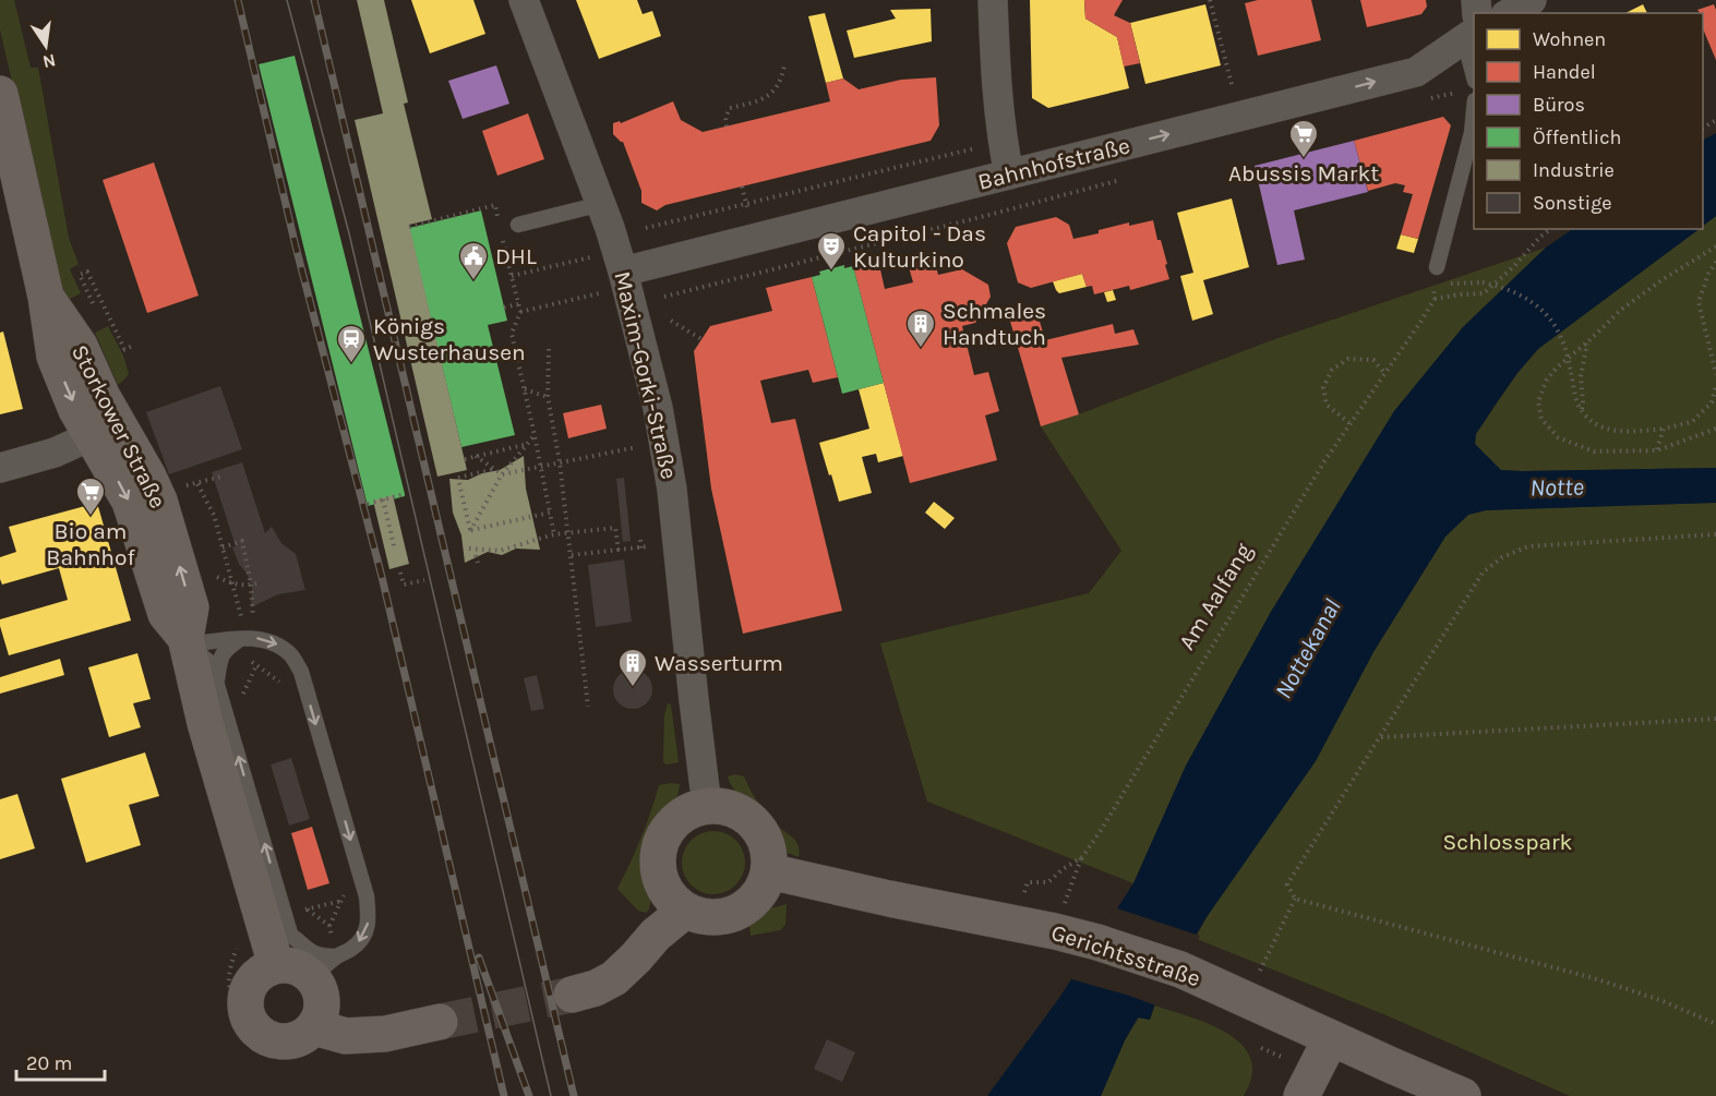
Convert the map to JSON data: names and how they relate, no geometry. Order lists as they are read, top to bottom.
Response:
{
  "streets": {
    "main road": ["Storkower Straße", "Gerichtsstraße"],
    "street": ["Bahnhofstraße", "Maxim-Gorki-Straße"],
    "path": ["Am Aalfang"]
  },
  "crossings": [
    ["Bahnhofstraße", "Maxim-Gorki-Straße"],
    ["Maxim-Gorki-Straße", "Gerichtsstraße"],
    ["Am Aalfang", "Gerichtsstraße"]
  ],
  "one_way": ["Bahnhofstraße"],
  "water": ["Notte", "Nottekanal"],
  "parks": ["Schlosspark"],
  "places": {
    "supermarket": ["Abussis Markt", "Bio am Bahnhof"],
    "theatre": ["Capitol - Das Kulturkino"],
    "public building": ["DHL"],
    "building": ["Schmales Handtuch", "Wasserturm"],
    "station": ["Königs Wusterhausen"]
  },
  "legend": [
    "Wohnen",
    "Handel",
    "Büros",
    "Öffentlich",
    "Industrie",
    "Sonstige"
  ],
  "scale_bar": "20 m",
  "north": "bottom"
}
